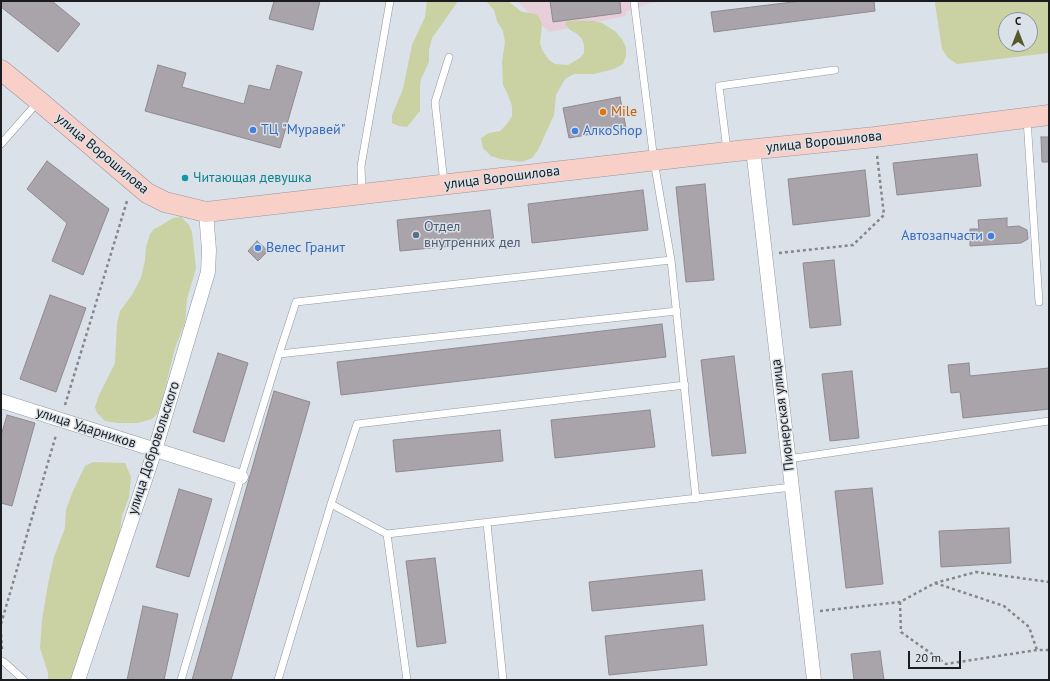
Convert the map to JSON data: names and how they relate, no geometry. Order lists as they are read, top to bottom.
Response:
{
  "streets": {
    "main road": ["улица Ворошилова"],
    "street": ["Пионерская улица", "улица Ударников", "улица Добровольского"]
  },
  "crossings": [
    ["улица Ворошилова", "Пионерская улица"],
    ["улица Ворошилова", "улица Добровольского"],
    ["улица Ударников", "улица Добровольского"]
  ],
  "places": [
    "Mile",
    "ТЦ \"Муравей\"",
    "АлкоShop",
    "Читающая девушка",
    "Отдел внутренних дел",
    "Автозапчасти",
    "Велес Гранит"
  ],
  "scale_bar": "20 m",
  "north": "top"
}
